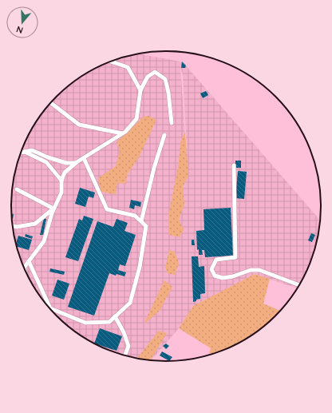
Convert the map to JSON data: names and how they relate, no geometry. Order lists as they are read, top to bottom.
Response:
{
  "north": "bottom"
}
